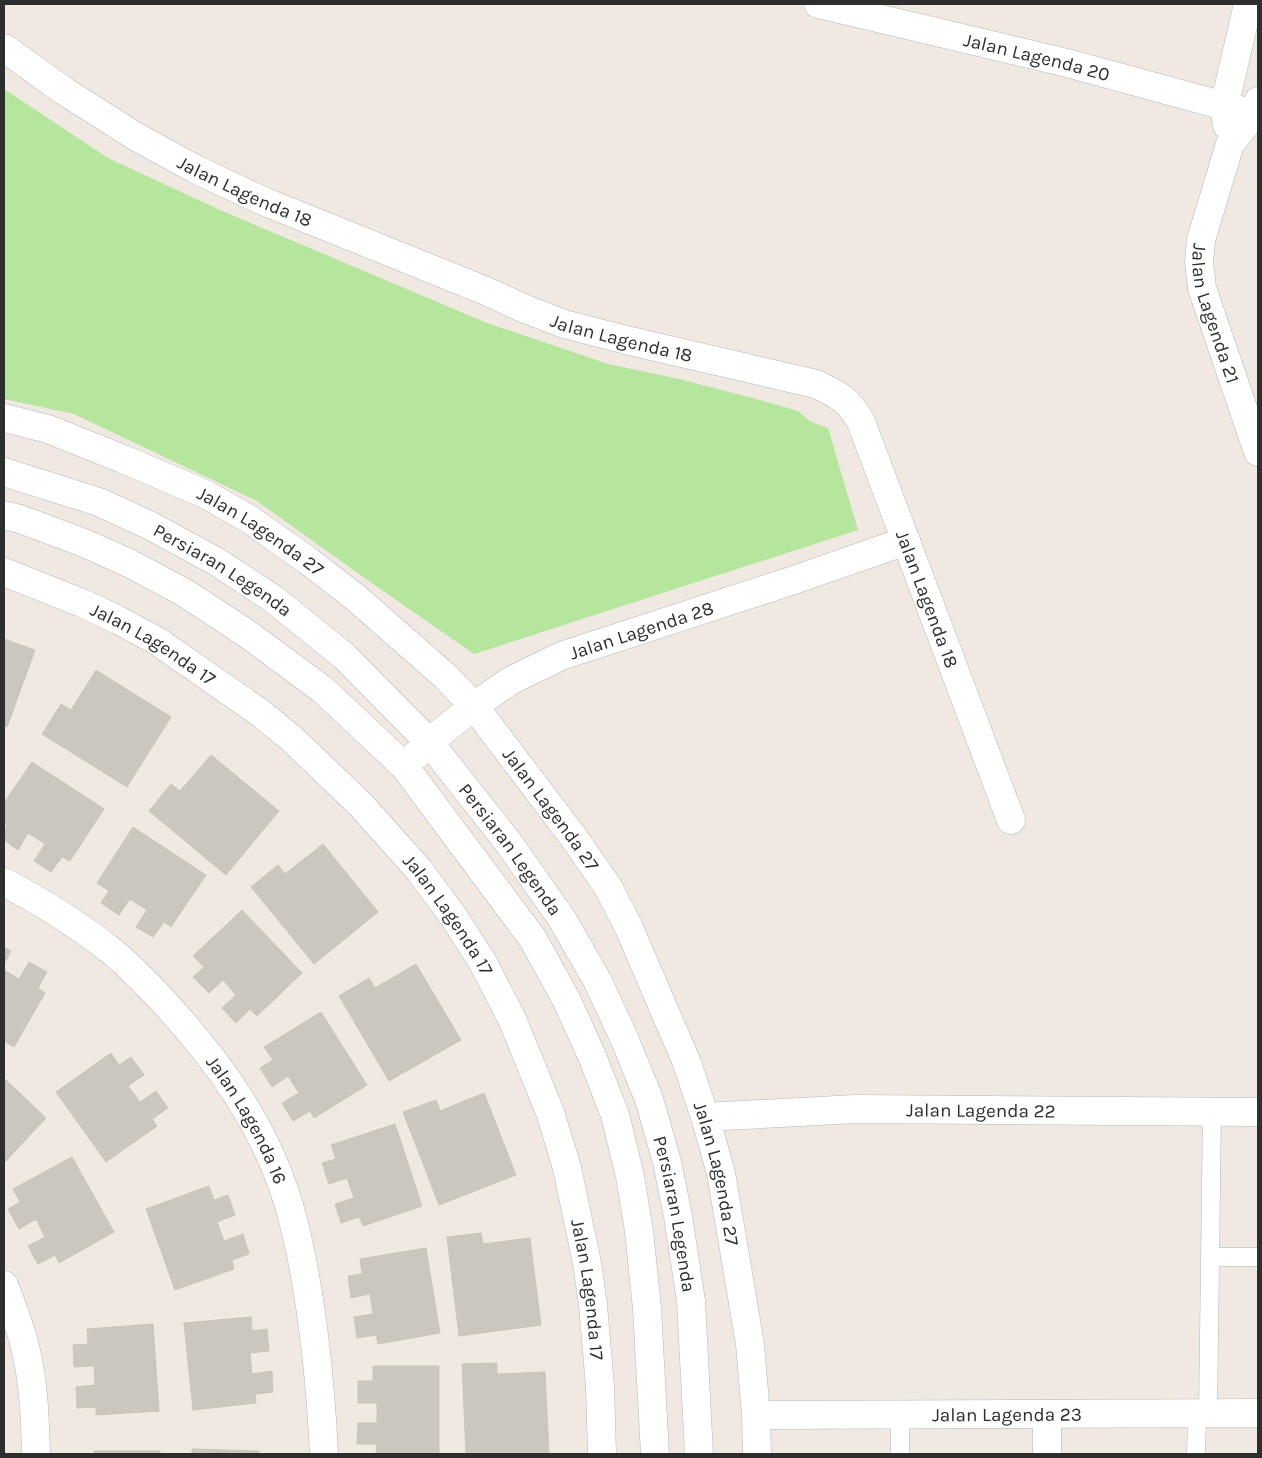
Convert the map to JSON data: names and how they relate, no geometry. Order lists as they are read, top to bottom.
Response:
{
  "streets": {
    "street": [
      "Jalan Lagenda 20",
      "Jalan Lagenda 18",
      "Jalan Lagenda 21",
      "Jalan Lagenda 27",
      "Persiaran Legenda",
      "Jalan Lagenda 28",
      "Jalan Lagenda 17",
      "Jalan Lagenda 22",
      "Jalan Lagenda 16",
      "Jalan Lagenda 23"
    ]
  },
  "crossings": [
    ["Jalan Lagenda 20", "Jalan Lagenda 21"],
    ["Jalan Lagenda 18", "Jalan Lagenda 28"],
    ["Jalan Lagenda 27", "Jalan Lagenda 28"],
    ["Jalan Lagenda 27", "Jalan Lagenda 22"],
    ["Jalan Lagenda 27", "Jalan Lagenda 23"],
    ["Persiaran Legenda", "Jalan Lagenda 28"]
  ]
}
